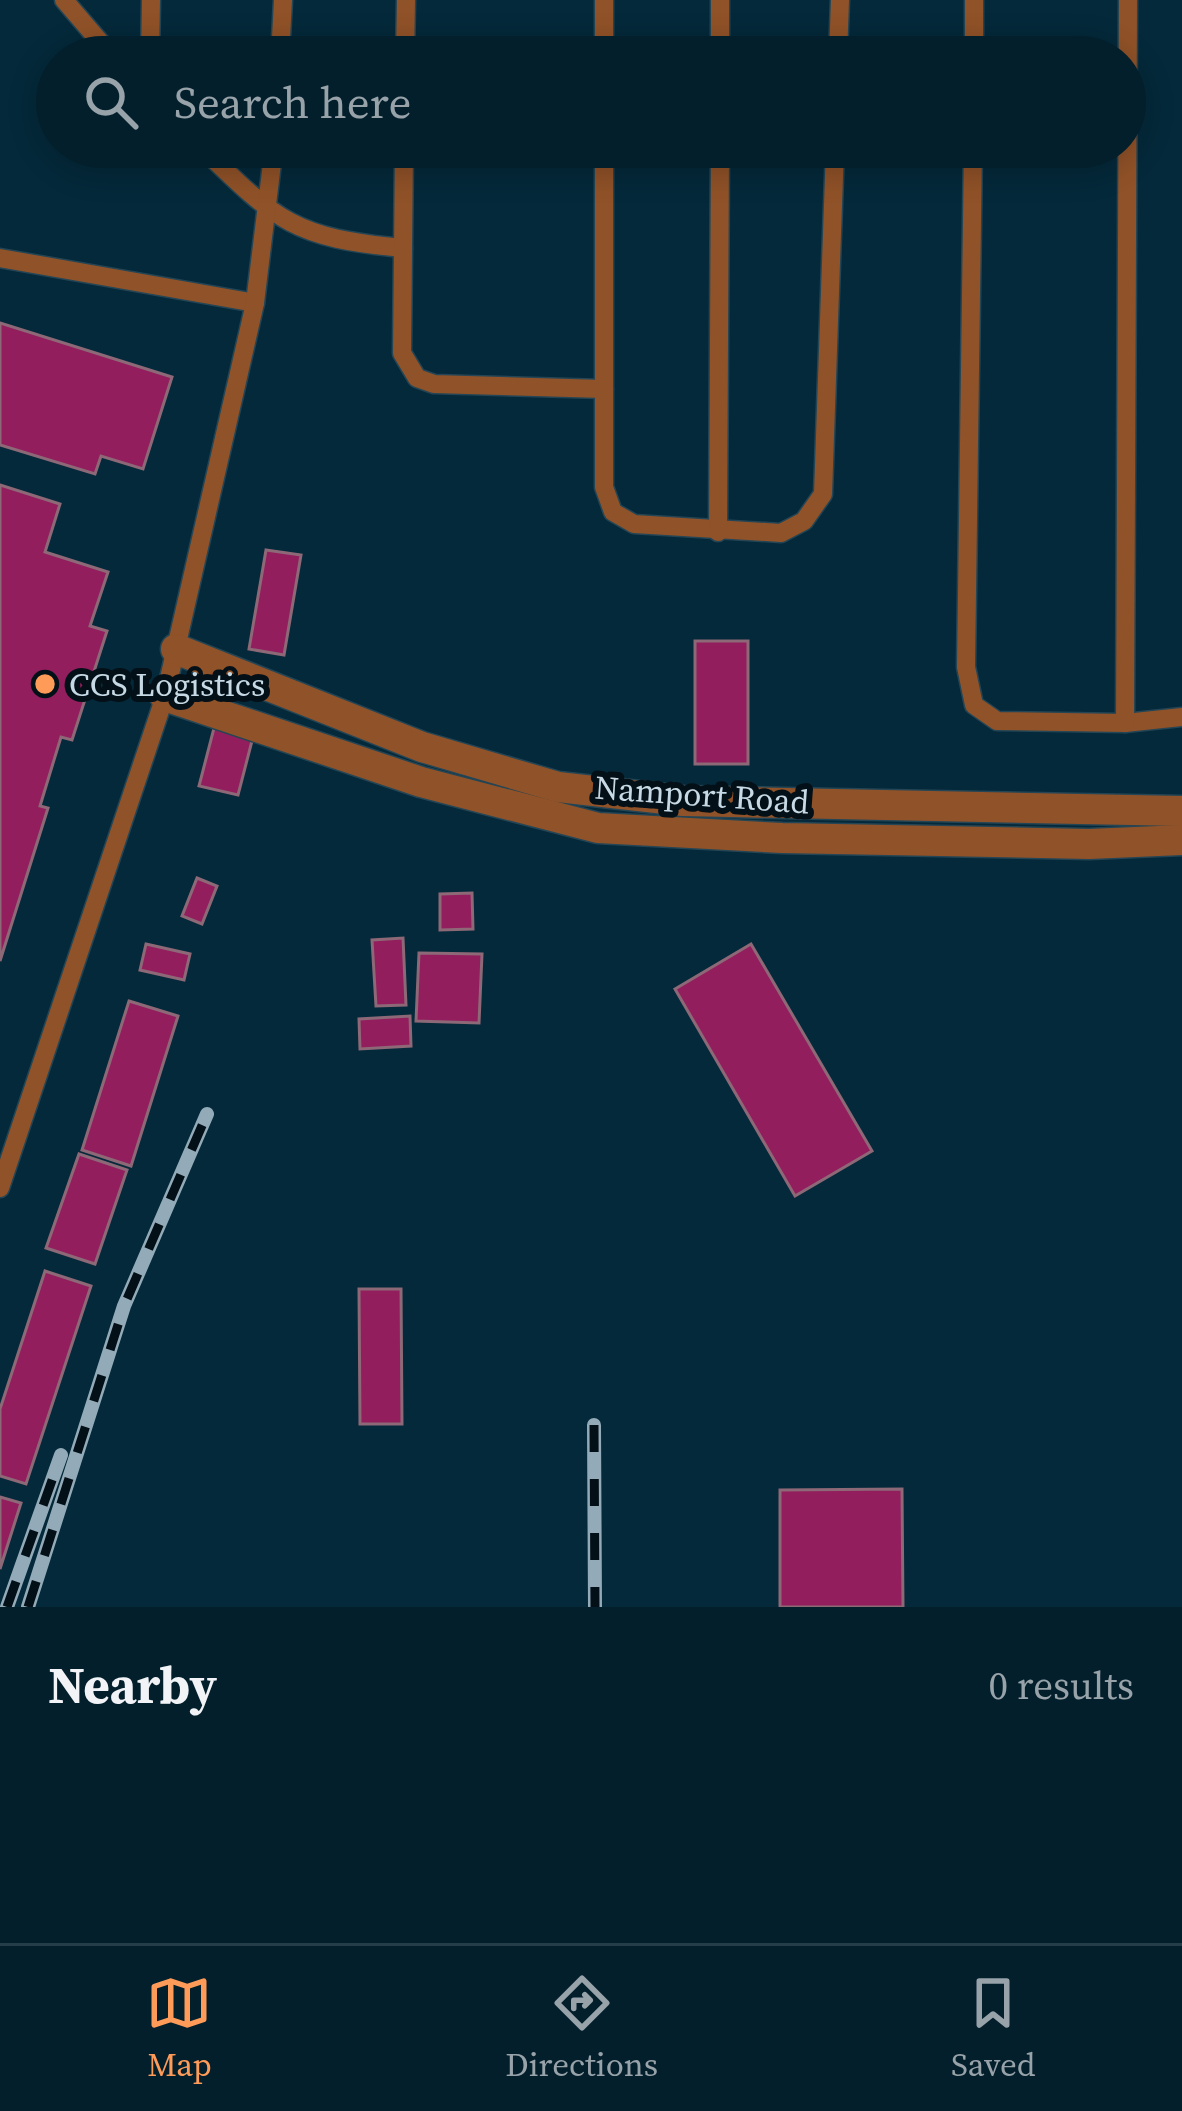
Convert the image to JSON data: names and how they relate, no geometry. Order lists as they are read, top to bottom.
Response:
{
  "streets": {
    "street": ["Namport Road"]
  },
  "places": ["CCS Logistics"],
  "page": {
    "search": "Search here",
    "heading": ["Nearby", "0 results"],
    "nav": ["Map", "Directions", "Saved"]
  }
}
